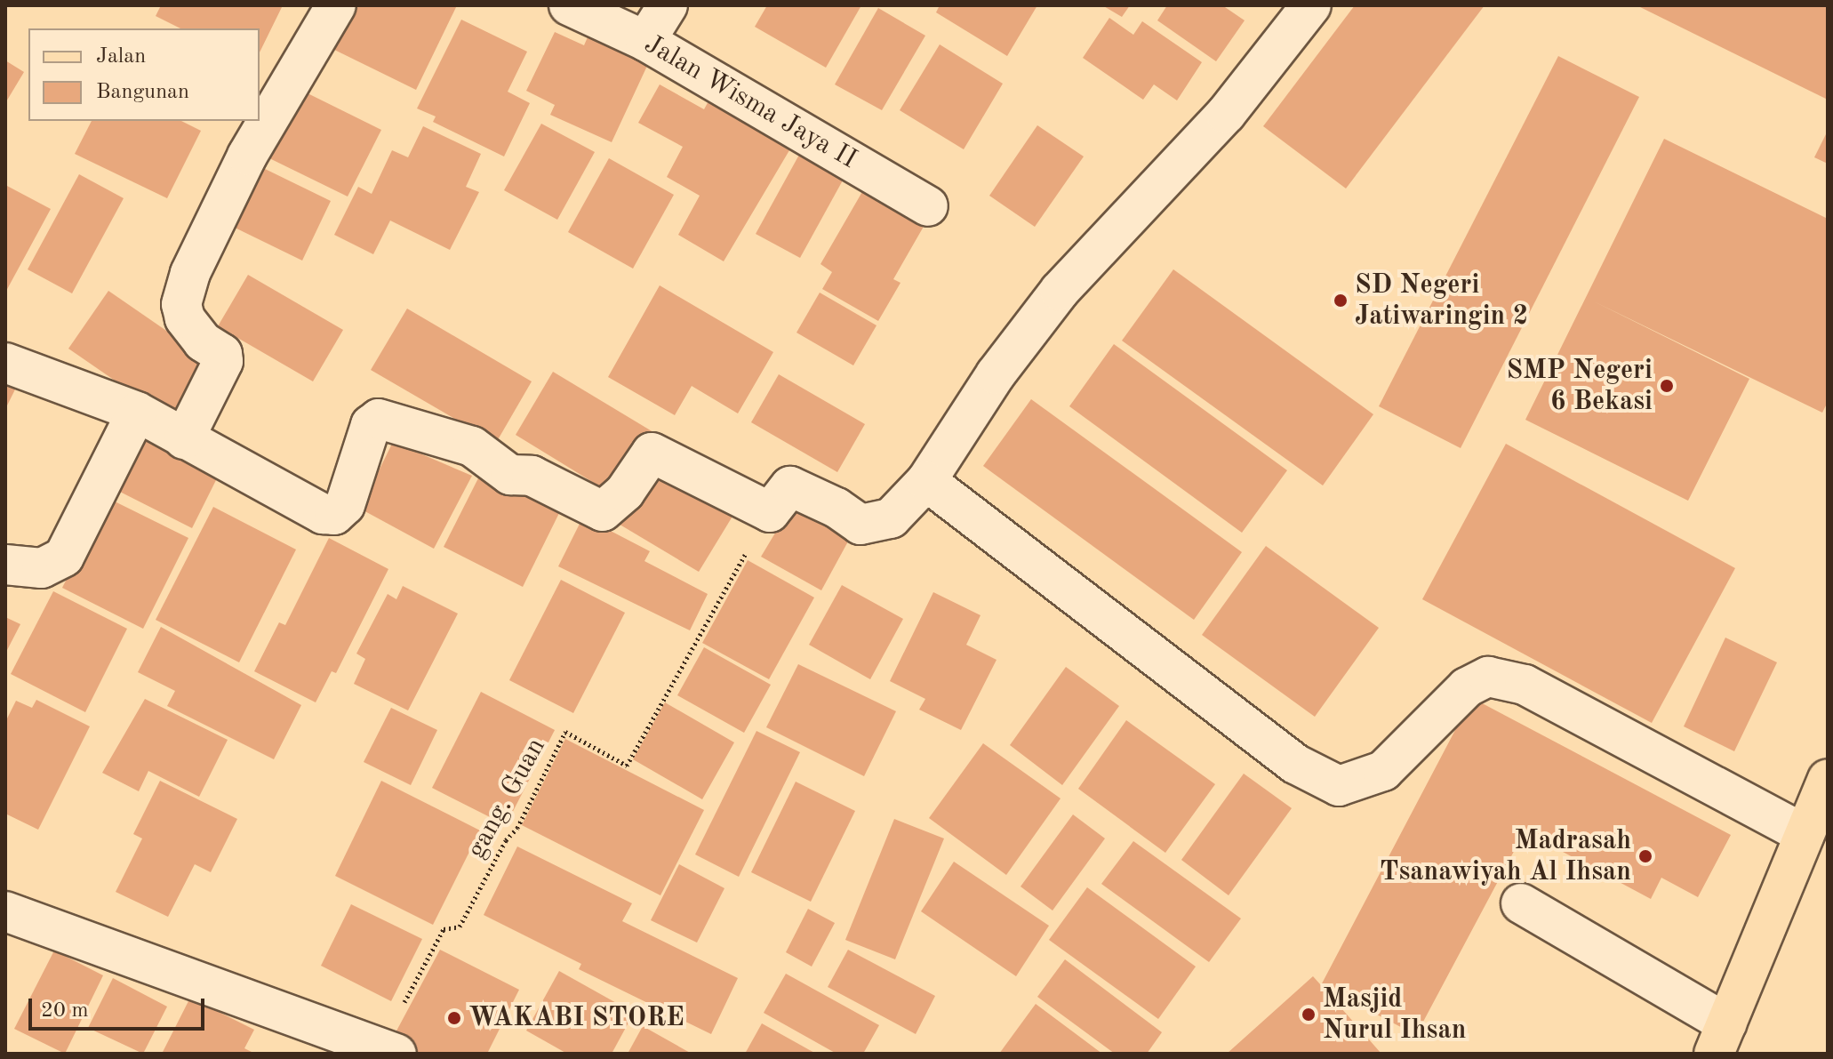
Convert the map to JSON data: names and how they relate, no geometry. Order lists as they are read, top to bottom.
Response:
{
  "streets": {
    "street": ["Jalan Wisma Jaya II"],
    "path": ["gang. Guan"]
  },
  "places": [
    "SD Negeri Jatiwaringin 2",
    "SMP Negeri 6 Bekasi",
    "Madrasah Tsanawiyah Al Ihsan",
    "Masjid Nurul Ihsan",
    "WAKABI STORE"
  ],
  "legend": ["Jalan", "Bangunan"],
  "scale_bar": "20 m"
}
